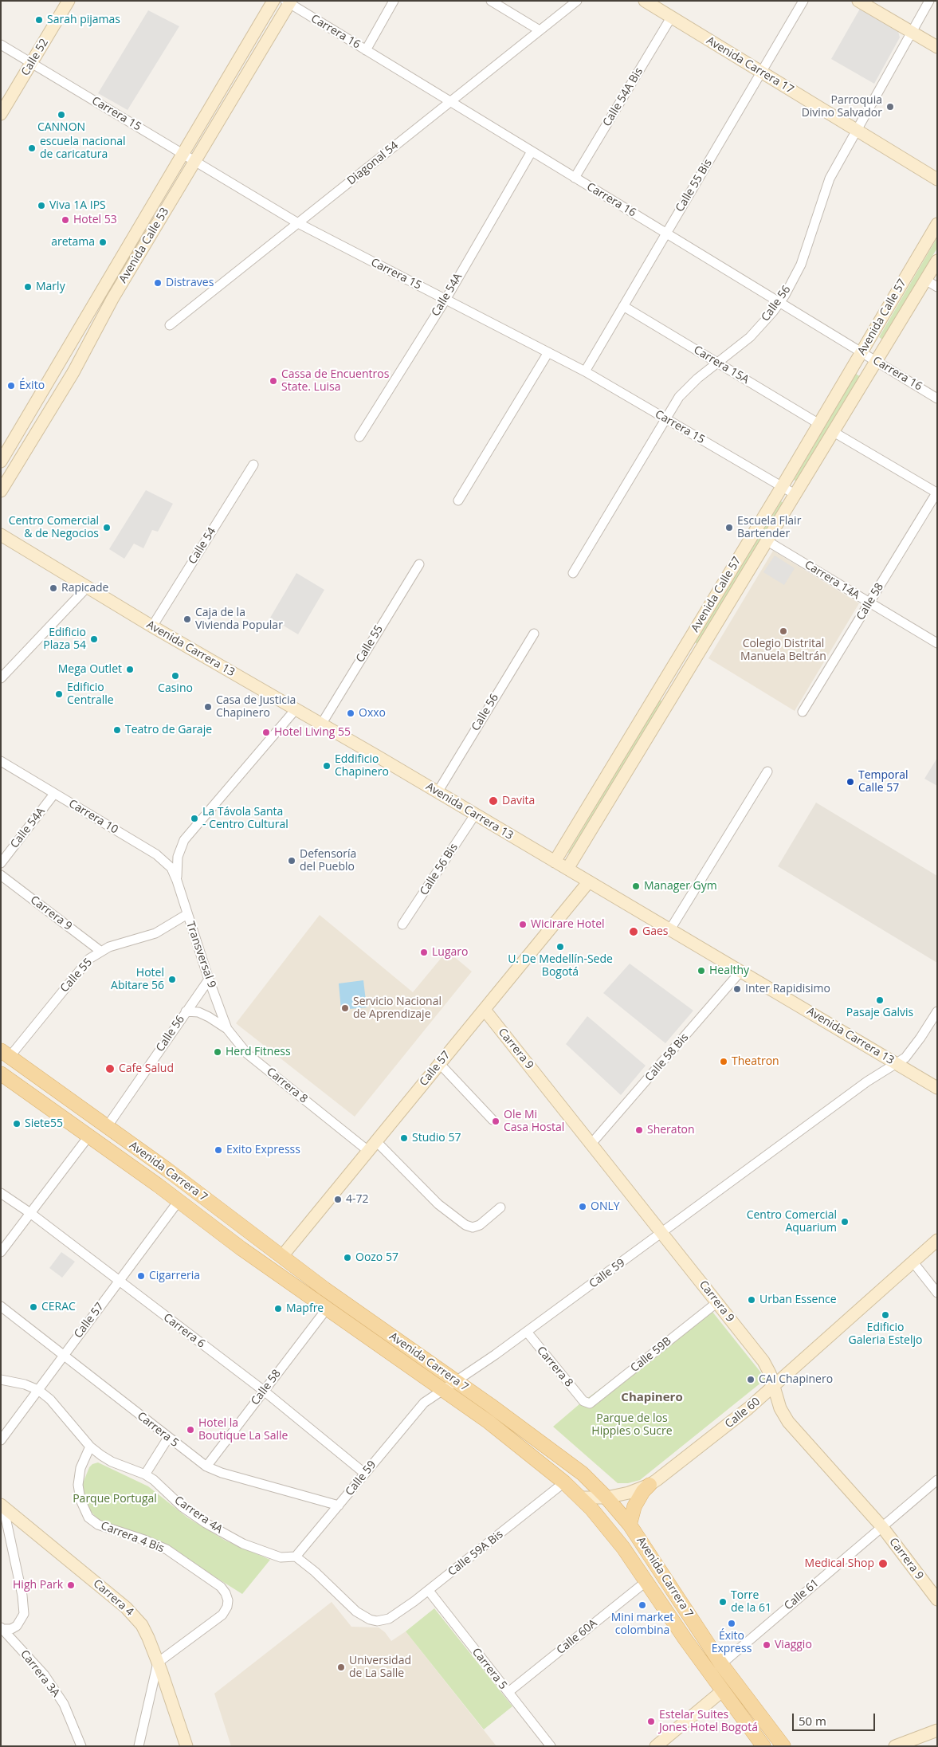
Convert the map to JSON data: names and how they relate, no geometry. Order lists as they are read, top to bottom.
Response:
{
  "streets": {
    "main road": [
      "Calle 52",
      "Avenida Carrera 17",
      "Avenida Calle 53",
      "Avenida Calle 57",
      "Avenida Carrera 13",
      "Carrera 9",
      "Calle 57",
      "Avenida Carrera 7",
      "Calle 60",
      "Carrera 4"
    ],
    "street": [
      "Carrera 16",
      "Calle 54A Bis",
      "Carrera 15",
      "Diagonal 54",
      "Calle 55 Bis",
      "Calle 54A",
      "Calle 56",
      "Carrera 15A",
      "Calle 54",
      "Carrera 14A",
      "Calle 58",
      "Calle 55",
      "Carrera 10",
      "Calle 56 Bis",
      "Transversal 9",
      "Calle 58 Bis",
      "Carrera 8",
      "Calle 59",
      "Carrera 6",
      "Calle 59B",
      "Carrera 5",
      "Carrera 4A",
      "Carrera 4 Bis",
      "Calle 59A Bis",
      "Calle 61",
      "Calle 60A",
      "Carrera 3A"
    ]
  },
  "crossings": [
    ["Carrera 16", "Calle 54A Bis"],
    ["Carrera 16", "Diagonal 54"],
    ["Carrera 16", "Calle 55 Bis"],
    ["Carrera 16", "Avenida Calle 53"],
    ["Carrera 16", "Calle 54A"],
    ["Carrera 16", "Calle 56"],
    ["Carrera 16", "Avenida Calle 57"],
    ["Calle 52", "Carrera 15"],
    ["Avenida Carrera 17", "Calle 54A Bis"],
    ["Avenida Carrera 17", "Calle 55 Bis"],
    ["Avenida Carrera 17", "Calle 56"],
    ["Carrera 15", "Diagonal 54"],
    ["Carrera 15", "Calle 55 Bis"],
    ["Carrera 15", "Avenida Calle 53"],
    ["Carrera 15", "Calle 54A"],
    ["Carrera 15", "Calle 56"],
    ["Carrera 15", "Avenida Calle 57"],
    ["Calle 55 Bis", "Carrera 15A"],
    ["Calle 54A", "Carrera 10"],
    ["Calle 56", "Carrera 15A"],
    ["Calle 56", "Avenida Carrera 13"],
    ["Calle 56", "Transversal 9"],
    ["Calle 56", "Carrera 8"],
    ["Calle 56", "Avenida Carrera 7"],
    ["Avenida Calle 57", "Carrera 15A"],
    ["Avenida Calle 57", "Carrera 14A"],
    ["Avenida Calle 57", "Avenida Carrera 13"],
    ["Calle 54", "Avenida Carrera 13"],
    ["Carrera 14A", "Calle 58"],
    ["Calle 58", "Avenida Carrera 7"],
    ["Calle 58", "Carrera 6"],
    ["Calle 58", "Carrera 5"],
    ["Calle 55", "Avenida Carrera 13"],
    ["Calle 55", "Carrera 9"],
    ["Calle 55", "Transversal 9"],
    ["Calle 55", "Avenida Carrera 7"],
    ["Avenida Carrera 13", "Calle 56 Bis"],
    ["Avenida Carrera 13", "Calle 58 Bis"],
    ["Avenida Carrera 13", "Calle 57"],
    ["Avenida Carrera 13", "Calle 59"],
    ["Carrera 10", "Transversal 9"],
    ["Carrera 9", "Calle 58 Bis"],
    ["Carrera 9", "Calle 57"],
    ["Carrera 9", "Calle 59"],
    ["Carrera 9", "Calle 59B"],
    ["Carrera 9", "Calle 60"],
    ["Carrera 9", "Calle 61"],
    ["Transversal 9", "Carrera 8"],
    ["Calle 57", "Carrera 8"],
    ["Calle 57", "Avenida Carrera 7"],
    ["Calle 57", "Carrera 6"],
    ["Calle 57", "Carrera 5"],
    ["Calle 57", "Carrera 4A"],
    ["Carrera 8", "Calle 59"],
    ["Carrera 8", "Calle 59B"],
    ["Avenida Carrera 7", "Calle 59"],
    ["Avenida Carrera 7", "Calle 60"],
    ["Avenida Carrera 7", "Calle 59A Bis"],
    ["Avenida Carrera 7", "Calle 61"],
    ["Avenida Carrera 7", "Calle 60A"],
    ["Calle 59", "Carrera 6"],
    ["Calle 59", "Carrera 5"],
    ["Calle 59", "Carrera 4A"],
    ["Calle 59", "Calle 59A Bis"],
    ["Carrera 5", "Calle 59A Bis"],
    ["Carrera 5", "Calle 60A"],
    ["Carrera 4A", "Carrera 4 Bis"],
    ["Carrera 4A", "Calle 59A Bis"],
    ["Carrera 4 Bis", "Carrera 4"]
  ],
  "districts": ["Chapinero"],
  "parks": ["Parque de los Hippies o Sucre", "Parque Portugal"],
  "places": [
    "Sarah pijamas",
    "Parroquia Divino Salvador",
    "CANNON",
    "escuela nacional de caricatura",
    "Viva 1A IPS",
    "Hotel 53",
    "aretama",
    "Distraves",
    "Marly",
    "Cassa de Encuentros State. Luisa",
    "Éxito",
    "Centro Comercial & de Negocios",
    "Escuela Flair Bartender",
    "Rapicade",
    "Caja de la Vivienda Popular",
    "Colegio Distrital Manuela Beltrán",
    "Edificio Plaza 54",
    "Mega Outlet",
    "Casino",
    "Edificio Centralle",
    "Casa de Justicia Chapinero",
    "Oxxo",
    "Teatro de Garaje",
    "Hotel Living 55",
    "Eddificio Chapinero",
    "Temporal Calle 57",
    "Davita",
    "La Távola Santa - Centro Cultural",
    "Defensoría del Pueblo",
    "Manager Gym",
    "Wicirare Hotel",
    "Gaes",
    "U. De Medellín-Sede Bogotá",
    "Lugaro",
    "Healthy",
    "Hotel Abitare 56",
    "Inter Rapidisimo",
    "Pasaje Galvis",
    "Servicio Nacional de Aprendizaje",
    "Herd Fitness",
    "Theatron",
    "Cafe Salud",
    "Ole Mi Casa Hostal",
    "Siete55",
    "Sheraton",
    "Studio 57",
    "Exito Expresss",
    "4-72",
    "ONLY",
    "Centro Comercial Aquarium",
    "Oozo 57",
    "Cigarreria",
    "Urban Essence",
    "CERAC",
    "Mapfre",
    "Edificio Galeria Esteljo",
    "CAI Chapinero",
    "Hotel la Boutique La Salle",
    "Medical Shop",
    "High Park",
    "Torre de la 61",
    "Mini market colombina",
    "Éxito Express",
    "Viaggio",
    "Universidad de La Salle",
    "Estelar Suites Jones Hotel Bogotá"
  ],
  "scale_bar": "50 m"
}
